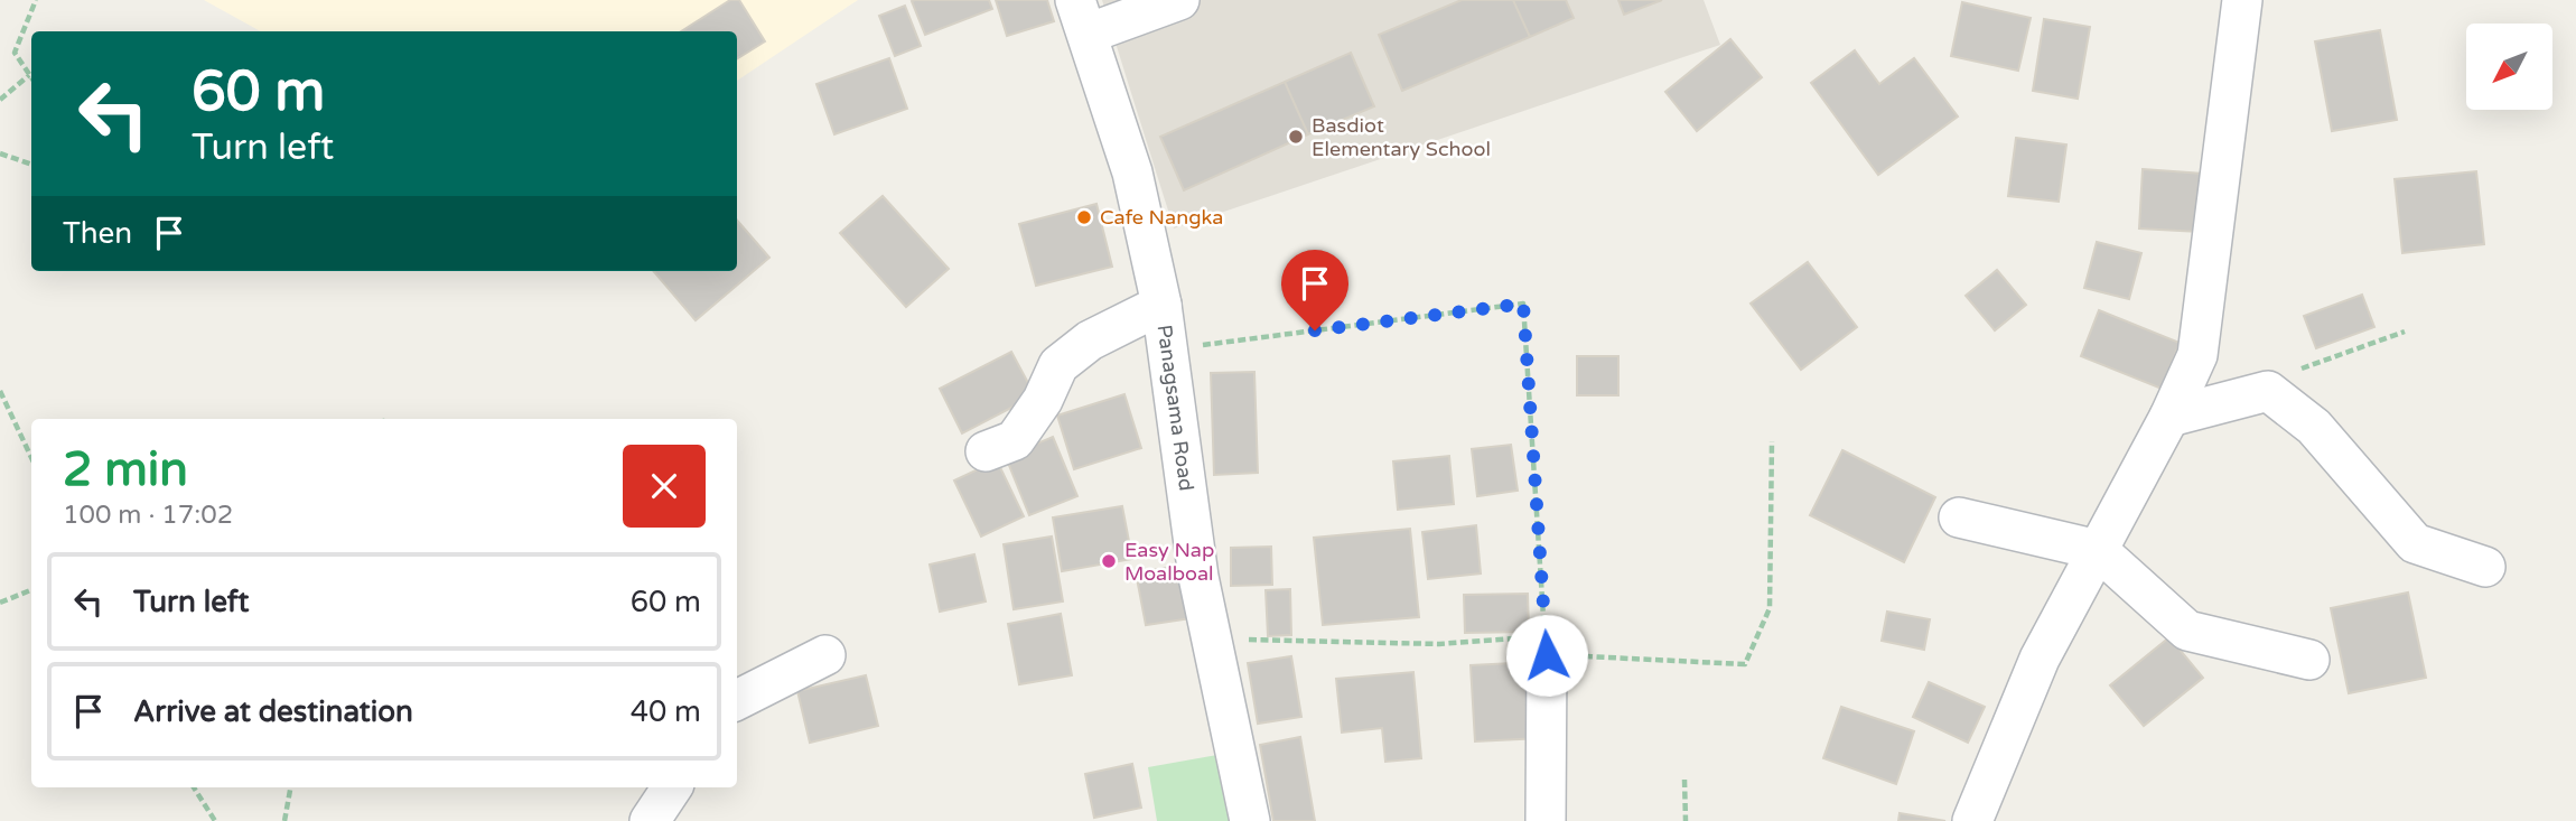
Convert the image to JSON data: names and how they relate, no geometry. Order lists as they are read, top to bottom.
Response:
{
  "streets": {
    "street": ["Panagsama Road"]
  },
  "places": ["Basdiot Elementary School", "Cafe Nangka", "Easy Nap Moalboal"],
  "north": "bottom left",
  "page": {
    "turn": ["60 m", "Turn left"],
    "then": "Then",
    "heading": ["2 min", "100 m · 17:02"],
    "list": [
      {
        "name": "Turn left",
        "value": "60 m"
      },
      {
        "name": "Arrive at destination",
        "value": "40 m"
      }
    ]
  }
}
